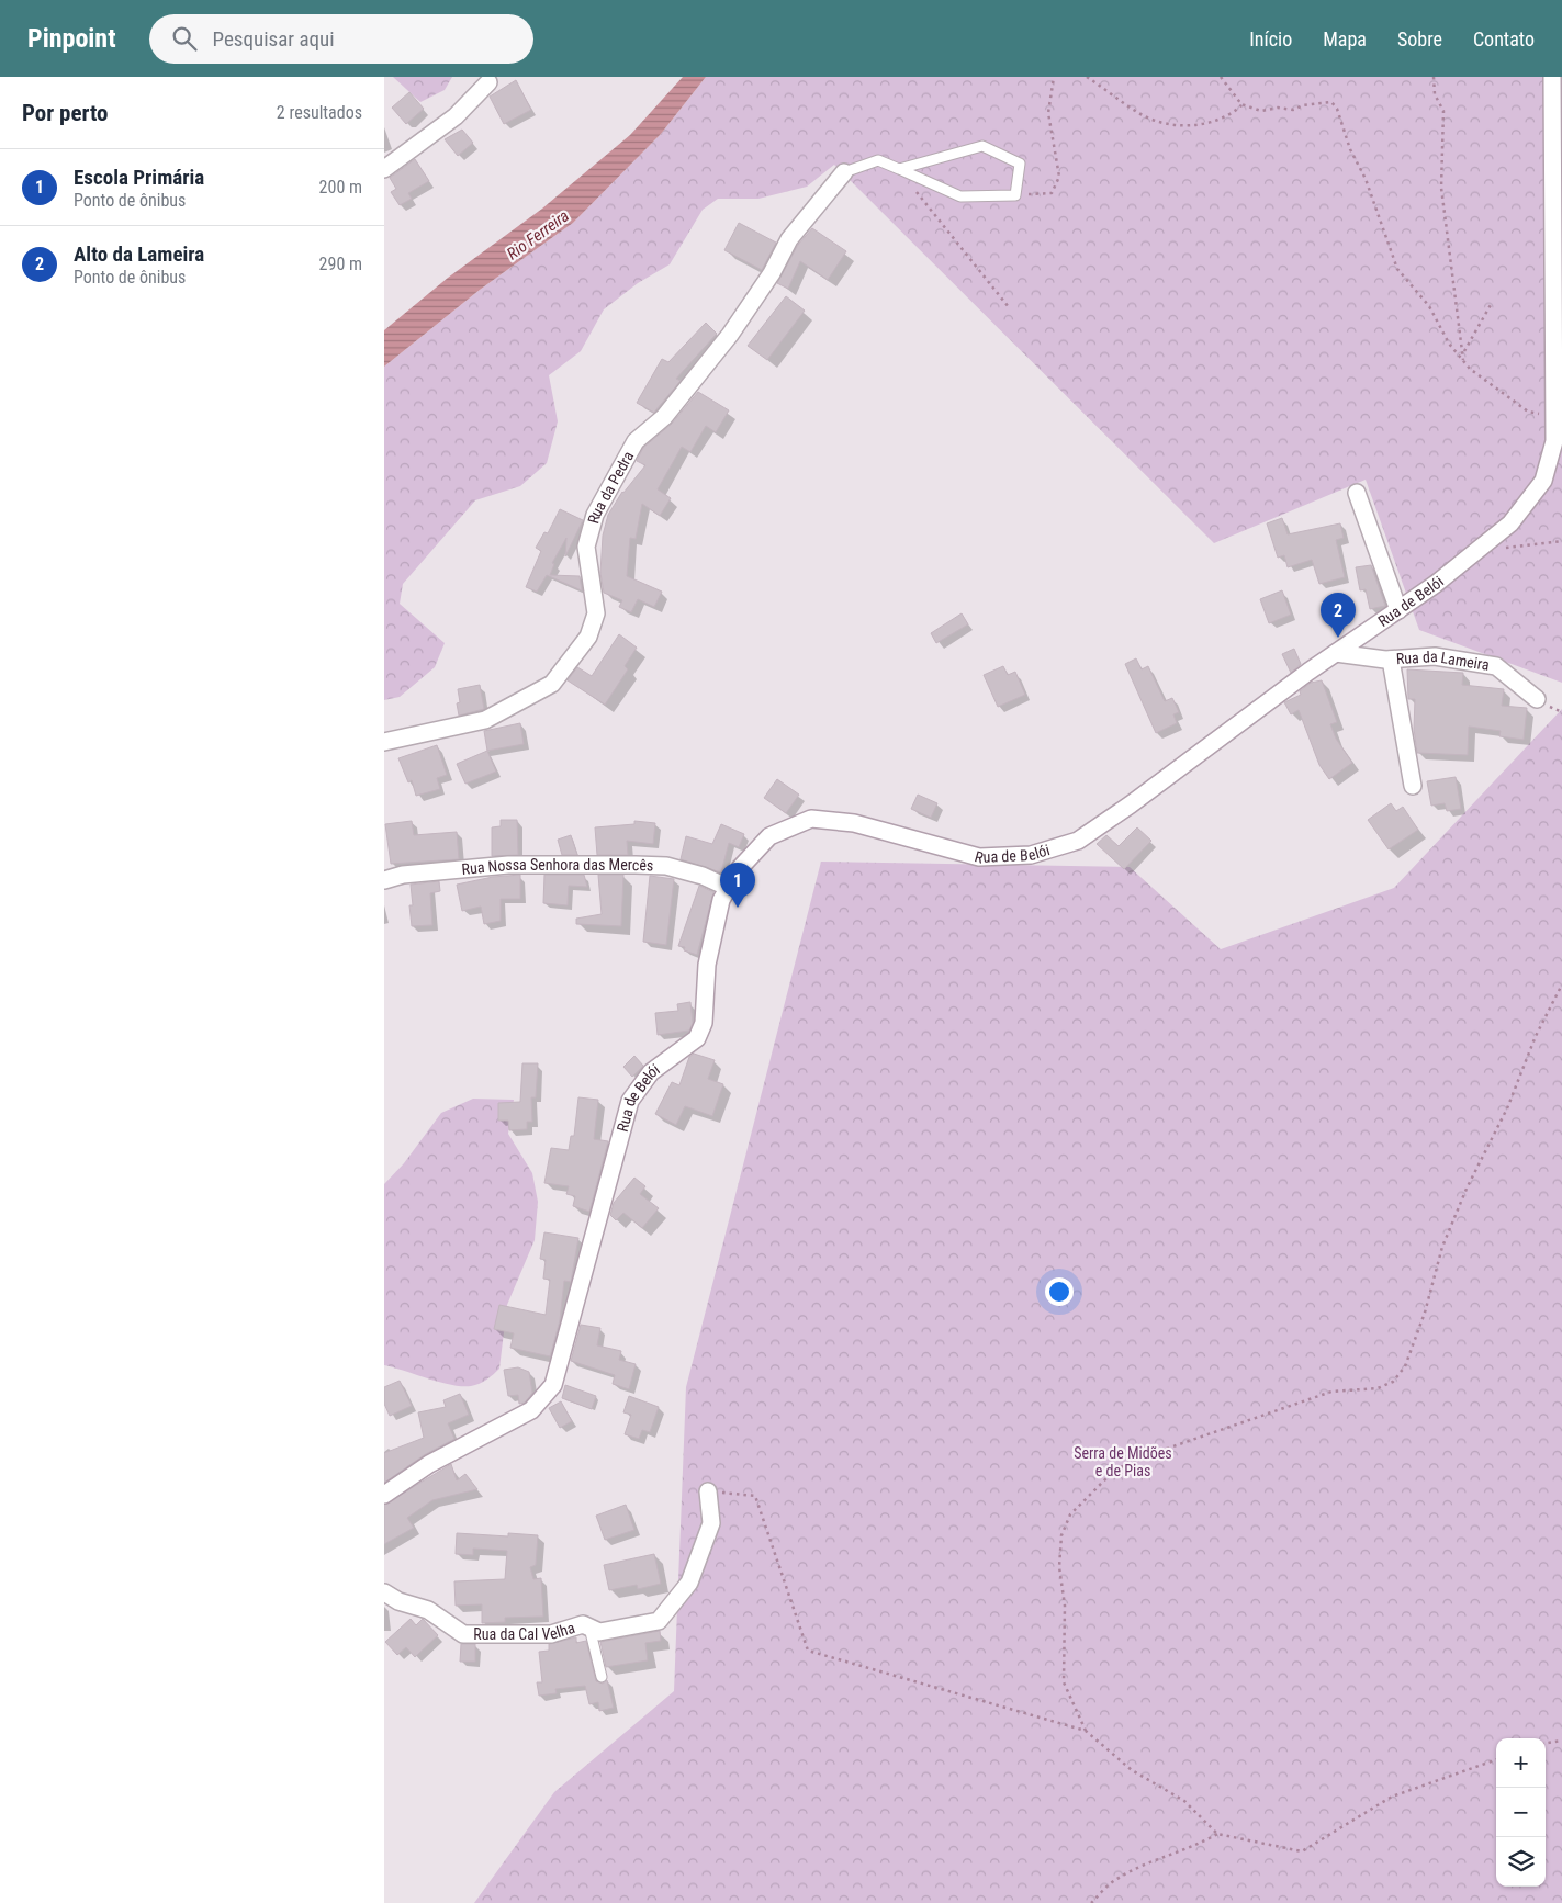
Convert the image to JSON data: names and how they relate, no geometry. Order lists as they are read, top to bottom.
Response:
{
  "streets": {
    "street": [
      "Rua da Pedra",
      "Rua de Belói",
      "Rua da Lameira",
      "Rua Nossa Senhora das Mercês",
      "Rua da Cal Velha"
    ]
  },
  "crossings": [
    ["Rua de Belói", "Rua da Lameira"],
    ["Rua de Belói", "Rua Nossa Senhora das Mercês"]
  ],
  "water": ["Rio Ferreira"],
  "parks": ["Serra de Midões e de Pias"],
  "page": {
    "header": "Pinpoint",
    "search": "Pesquisar aqui",
    "nav": [
      "Início",
      "Mapa",
      "Sobre",
      "Contato"
    ],
    "heading": ["Por perto", "2 resultados"],
    "list": [
      {
        "mark": "1",
        "name": "Escola Primária",
        "note": "Ponto de ônibus",
        "value": "200 m"
      },
      {
        "mark": "2",
        "name": "Alto da Lameira",
        "note": "Ponto de ônibus",
        "value": "290 m"
      }
    ],
    "pins": ["2", "1"],
    "map_buttons": ["+", "−"]
  }
}
